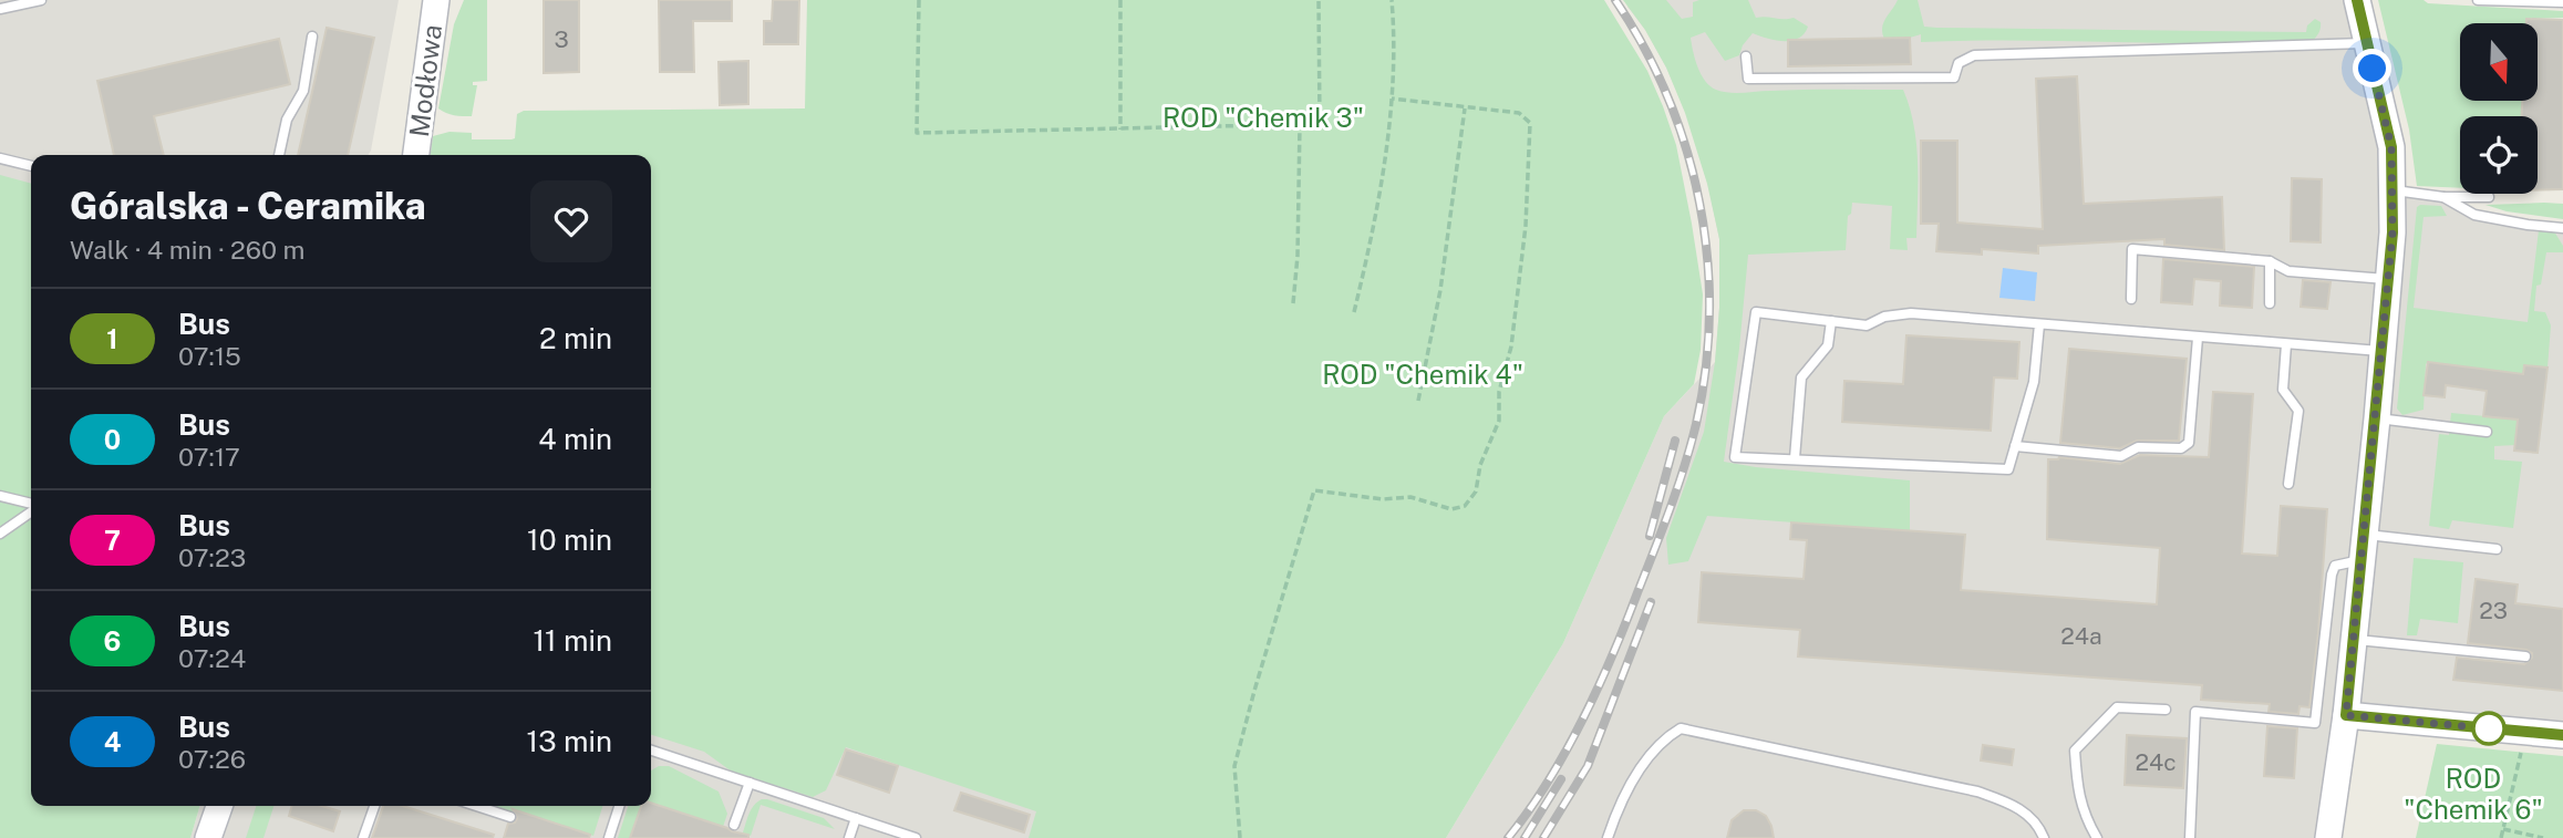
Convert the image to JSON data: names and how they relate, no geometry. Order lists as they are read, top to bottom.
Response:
{
  "streets": {
    "main road": ["Modłowa"]
  },
  "parks": ["ROD \"Chemik 3\"", "ROD \"Chemik 4\"", "ROD \"Chemik 6\""],
  "lines": ["bus line 1"],
  "house_numbers": [
    "3",
    "23",
    "24a",
    "24c"
  ],
  "north": "bottom",
  "page": {
    "heading": ["Góralska - Ceramika", "Walk · 4 min · 260 m"],
    "list": [
      {
        "mark": "1",
        "name": "Bus",
        "note": "07:15",
        "value": "2 min"
      },
      {
        "mark": "0",
        "name": "Bus",
        "note": "07:17",
        "value": "4 min"
      },
      {
        "mark": "7",
        "name": "Bus",
        "note": "07:23",
        "value": "10 min"
      },
      {
        "mark": "6",
        "name": "Bus",
        "note": "07:24",
        "value": "11 min"
      },
      {
        "mark": "4",
        "name": "Bus",
        "note": "07:26",
        "value": "13 min"
      }
    ]
  }
}
